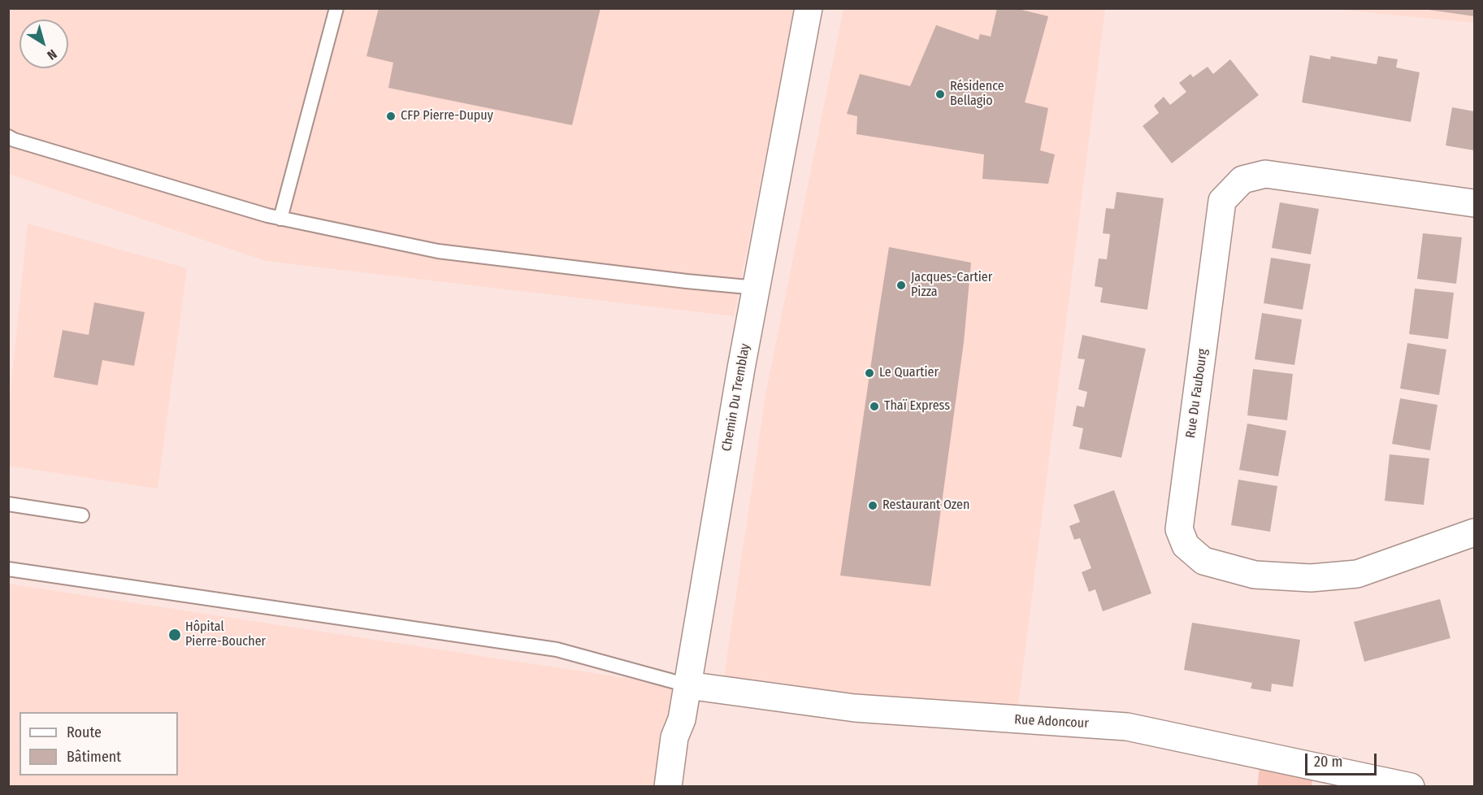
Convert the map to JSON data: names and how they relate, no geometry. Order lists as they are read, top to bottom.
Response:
{
  "streets": {
    "street": ["Rue Du Faubourg", "Chemin Du Tremblay", "Rue Adoncour"]
  },
  "crossings": [
    ["Chemin Du Tremblay", "Rue Adoncour"]
  ],
  "places": [
    "Résidence Bellagio",
    "CFP Pierre-Dupuy",
    "Jacques-Cartier Pizza",
    "Le Quartier",
    "Thaï Express",
    "Restaurant Ozen",
    "Hôpital Pierre-Boucher"
  ],
  "legend": ["Route", "Bâtiment"],
  "scale_bar": "20 m",
  "north": "bottom right"
}
